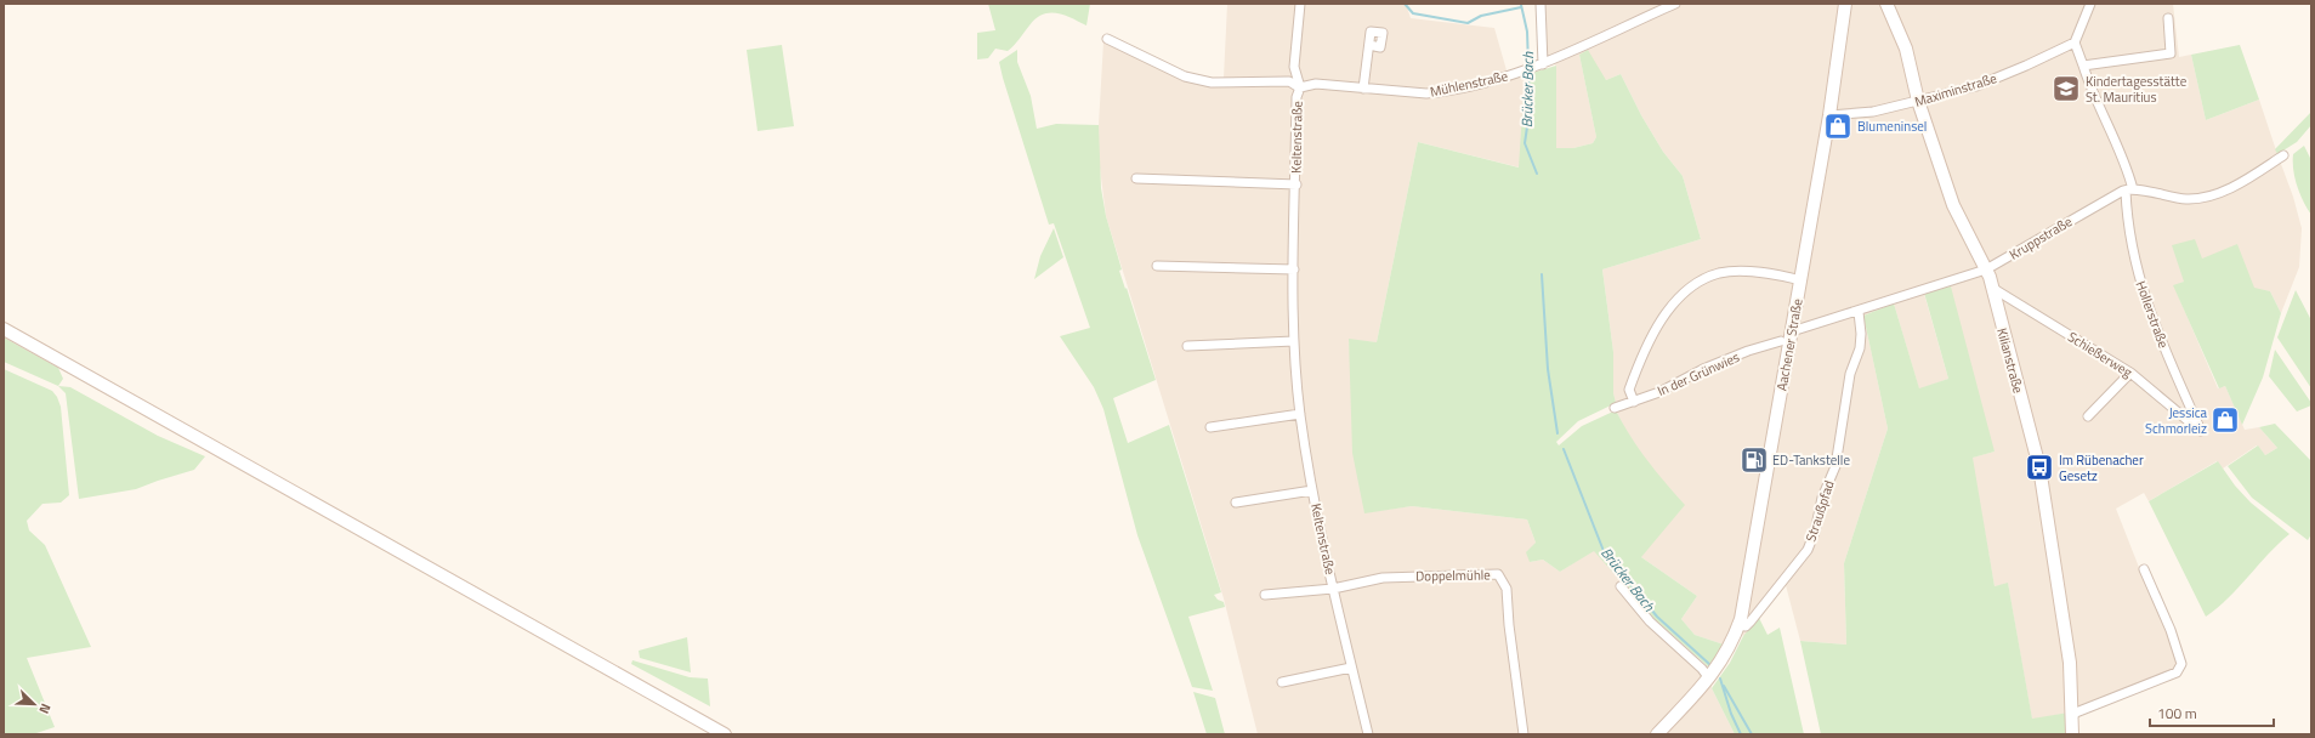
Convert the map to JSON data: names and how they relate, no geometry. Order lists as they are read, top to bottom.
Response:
{
  "streets": {
    "main road": ["Aachener Straße", "Kilianstraße"],
    "street": [
      "Mühlenstraße",
      "Maximinstraße",
      "Keltenstraße",
      "Kruppstraße",
      "Hollerstraße",
      "Schießerweg",
      "In der Grünwies",
      "Straußpfad",
      "Doppelmühle"
    ]
  },
  "crossings": [
    ["Mühlenstraße", "Keltenstraße"],
    ["Maximinstraße", "Aachener Straße"],
    ["Maximinstraße", "Kilianstraße"],
    ["Keltenstraße", "Doppelmühle"],
    ["Kruppstraße", "Hollerstraße"],
    ["Kruppstraße", "Aachener Straße"],
    ["Kruppstraße", "Kilianstraße"],
    ["Kruppstraße", "Straußpfad"],
    ["Hollerstraße", "Schießerweg"],
    ["Aachener Straße", "Straußpfad"],
    ["Schießerweg", "Kilianstraße"]
  ],
  "water": ["Brücker Bach"],
  "places": {
    "school or university": ["Kindertagesstätte St. Mauritius"],
    "shop": ["Blumeninsel", "Jessica Schmorleiz"],
    "fuel station": ["ED-Tankstelle"],
    "bus stop": ["Im Rübenacher Gesetz"]
  },
  "scale_bar": "100 m",
  "north": "bottom right"
}
